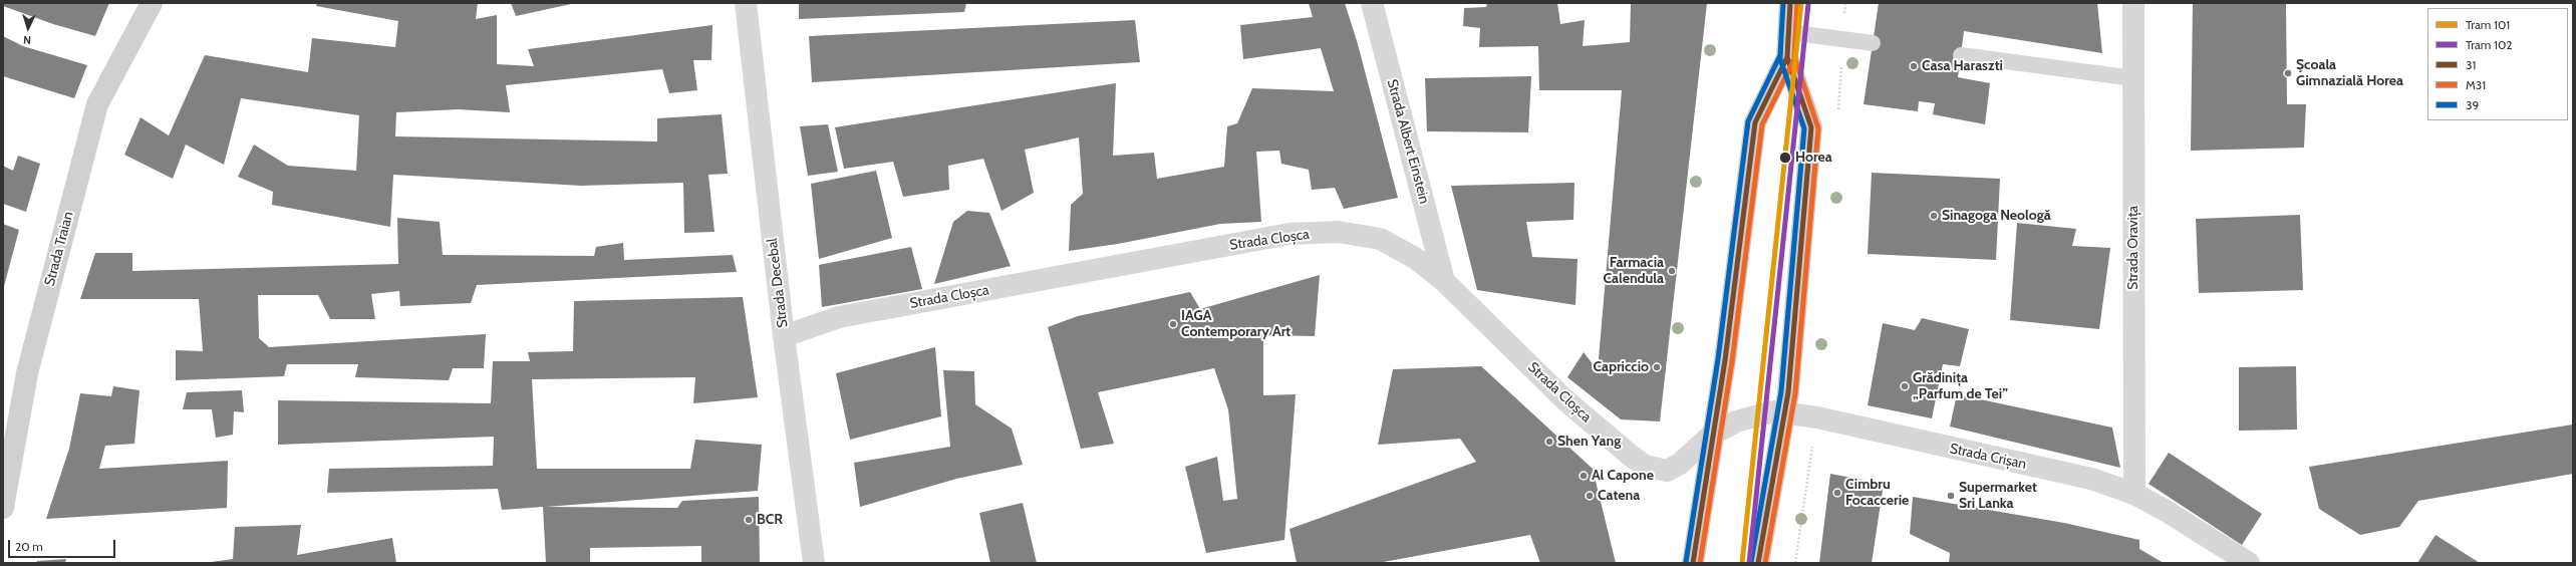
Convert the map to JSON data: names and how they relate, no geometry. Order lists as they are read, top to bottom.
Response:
{
  "streets": {
    "main road": ["Strada Traian"],
    "street": [
      "Strada Albert Einstein",
      "Strada Cloșca",
      "Strada Oravița",
      "Strada Decebal",
      "Strada Crișan"
    ]
  },
  "crossings": [
    ["Strada Albert Einstein", "Strada Cloșca"],
    ["Strada Cloșca", "Strada Decebal"],
    ["Strada Cloșca", "Strada Crișan"],
    ["Strada Oravița", "Strada Crișan"]
  ],
  "places": [
    "Casa Haraszti",
    "Şcoala Gimnazială Horea",
    "Horea",
    "Sinagoga Neologă",
    "Farmacia Calendula",
    "IAGA Contemporary Art",
    "Capriccio",
    "Grădinița „Parfum de Tei”",
    "Shen Yang",
    "Al Capone",
    "Cimbru Focaccerie",
    "Catena",
    "Supermarket Sri Lanka",
    "BCR"
  ],
  "lines": [
    "tram line 101",
    "transit line 31",
    "transit line M31",
    "transit line 39",
    "tram line 102"
  ],
  "legend": [
    "Tram 101",
    "Tram 102",
    "31",
    "M31",
    "39"
  ],
  "scale_bar": "20 m",
  "north": "bottom"
}
